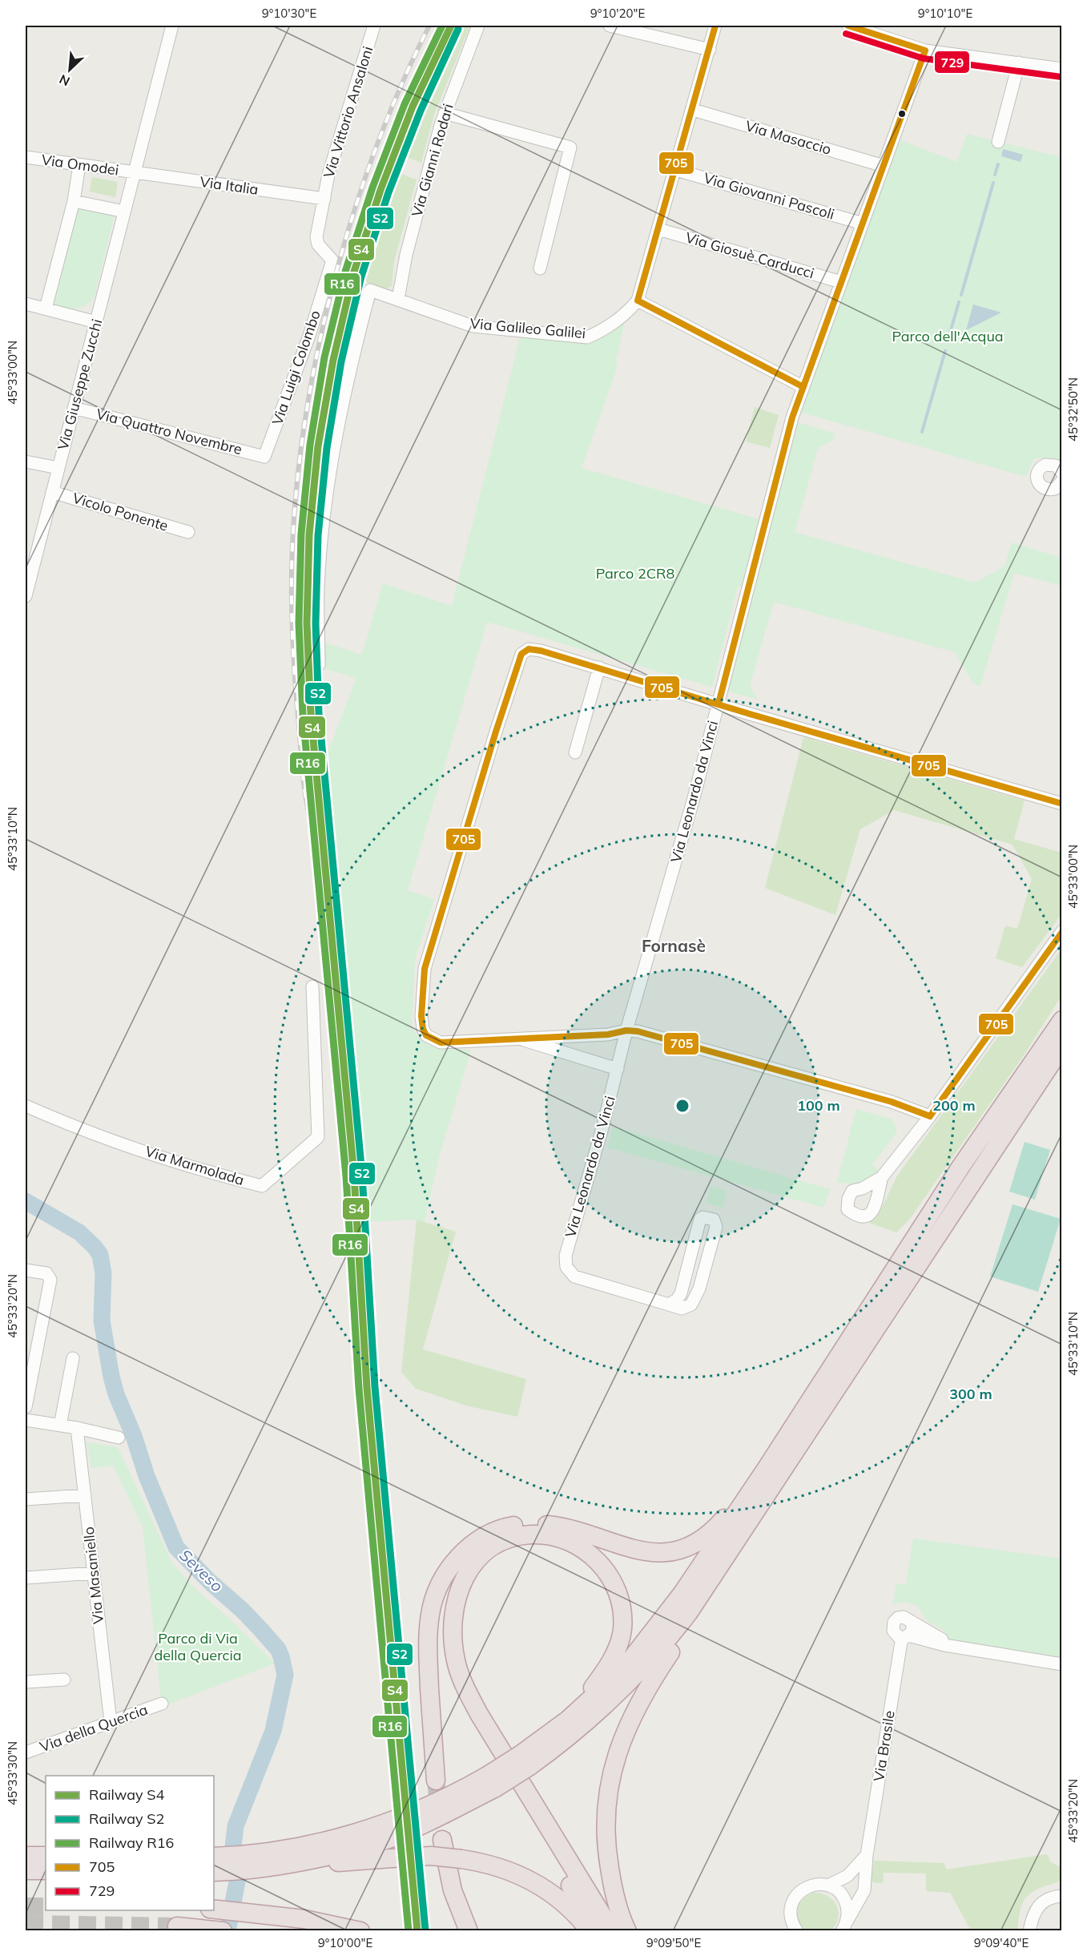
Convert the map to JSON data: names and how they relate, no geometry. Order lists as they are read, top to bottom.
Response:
{
  "streets": {
    "street": [
      "Via Vittorio Ansaloni",
      "Via Masaccio",
      "Via Gianni Rodari",
      "Via Omodei",
      "Via Italia",
      "Via Giovanni Pascoli",
      "Via Giosuè Carducci",
      "Via Galileo Galilei",
      "Via Luigi Colombo",
      "Via Giuseppe Zucchi",
      "Via Quattro Novembre",
      "Vicolo Ponente",
      "Via Leonardo da Vinci",
      "Via Marmolada",
      "Via Masaniello",
      "Via della Quercia",
      "Via Brasile"
    ]
  },
  "crossings": [
    ["Via Vittorio Ansaloni", "Via Italia"],
    ["Via Vittorio Ansaloni", "Via Luigi Colombo"],
    ["Via Masaccio", "Via Leonardo da Vinci"],
    ["Via Gianni Rodari", "Via Galileo Galilei"],
    ["Via Omodei", "Via Italia"],
    ["Via Omodei", "Via Giuseppe Zucchi"],
    ["Via Italia", "Via Luigi Colombo"],
    ["Via Italia", "Via Giuseppe Zucchi"],
    ["Via Giovanni Pascoli", "Via Leonardo da Vinci"],
    ["Via Giosuè Carducci", "Via Leonardo da Vinci"],
    ["Via Luigi Colombo", "Via Quattro Novembre"],
    ["Via Giuseppe Zucchi", "Via Quattro Novembre"],
    ["Via Giuseppe Zucchi", "Vicolo Ponente"],
    ["Via Masaniello", "Via della Quercia"]
  ],
  "districts": ["Fornasè"],
  "water": ["Seveso"],
  "parks": ["Parco dell'Acqua", "Parco 2CR8", "Parco di Via della Quercia"],
  "lines": [
    "rail line S4",
    "rail line R16",
    "transit line 705",
    "rail line S2",
    "transit line 729"
  ],
  "legend": [
    "Railway S4",
    "Railway S2",
    "Railway R16",
    "705",
    "729"
  ],
  "north": "bottom left",
  "coordinates": [
    "9°10'30\"E",
    "9°10'20\"E",
    "9°10'10\"E",
    "45°33'00\"N",
    "45°32'50\"N",
    "45°33'10\"N",
    "45°33'20\"N",
    "45°33'30\"N",
    "9°10'00\"E",
    "9°09'50\"E",
    "9°09'40\"E"
  ],
  "rings": ["100 m", "200 m", "300 m"]
}
